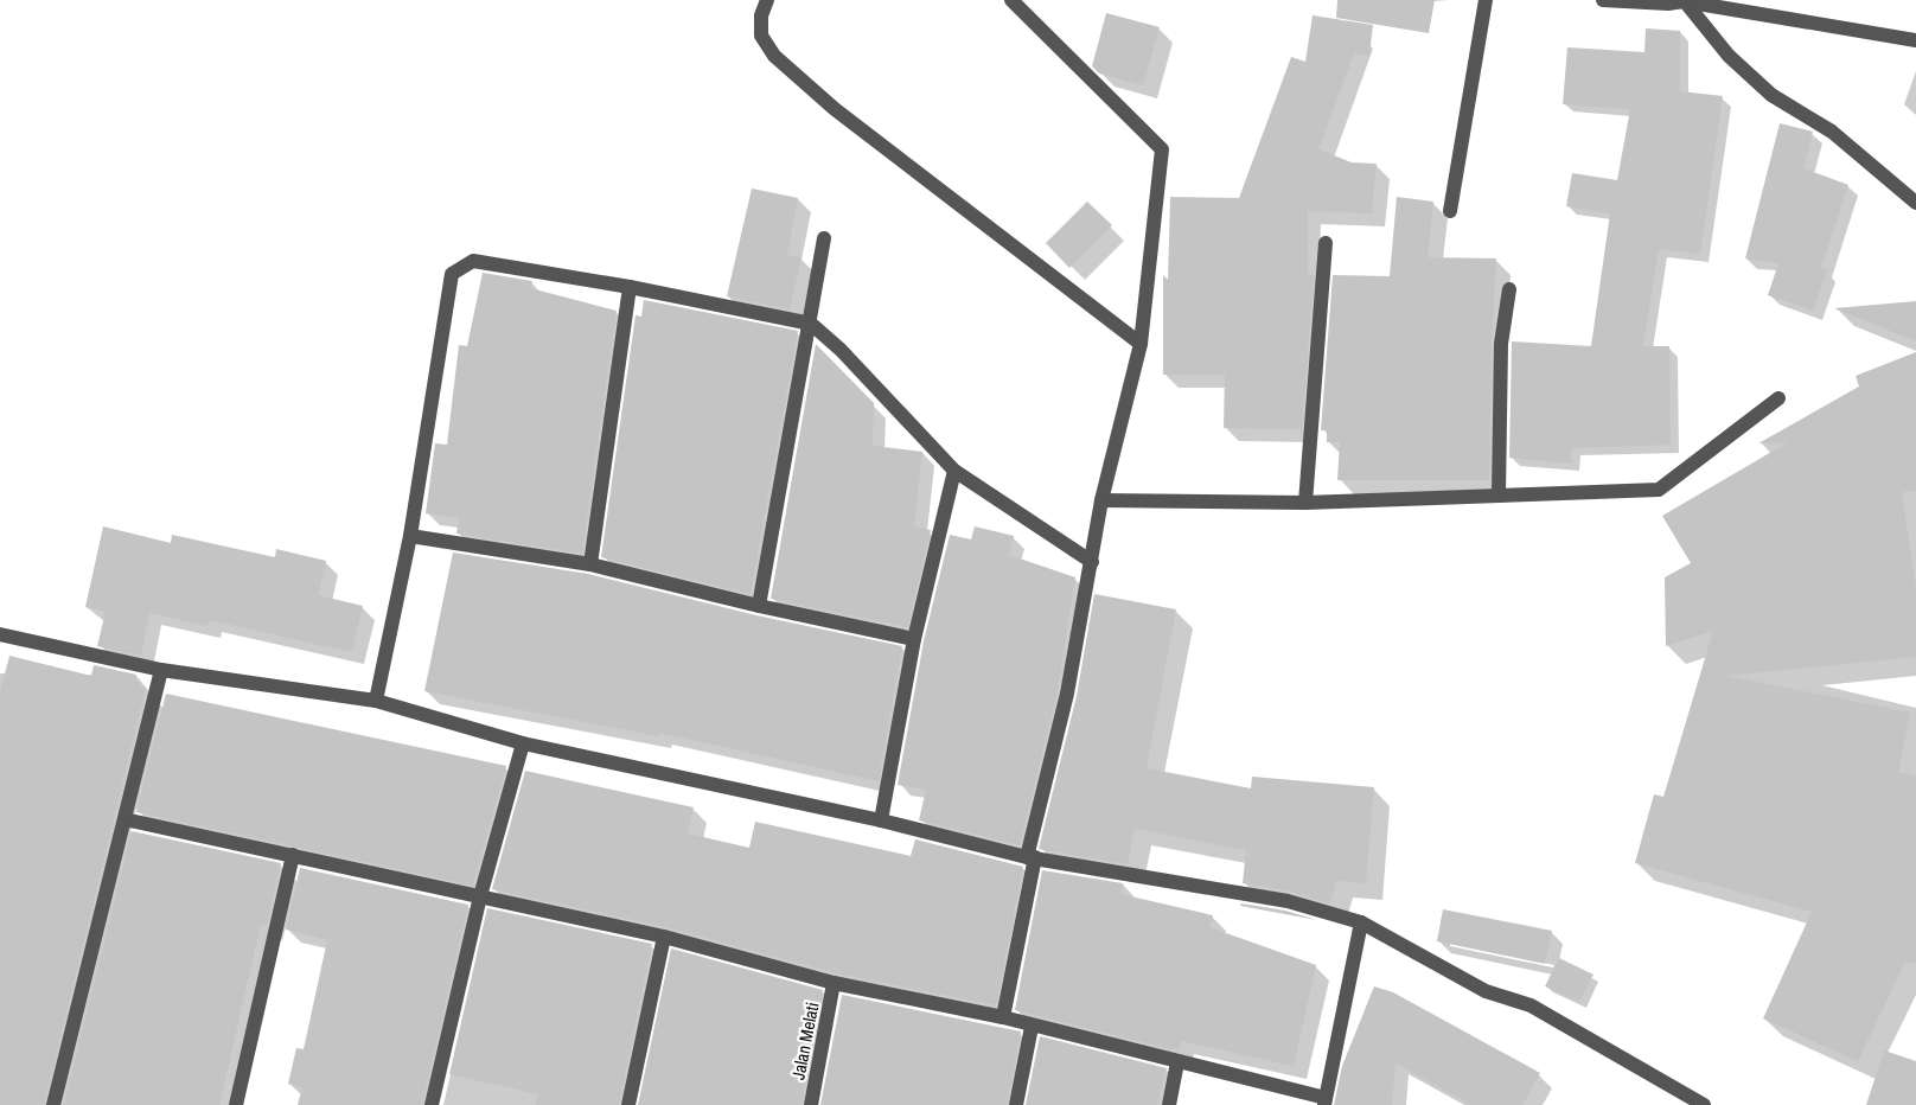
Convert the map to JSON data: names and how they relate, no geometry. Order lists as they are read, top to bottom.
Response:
{
  "streets": {
    "street": ["Jalan Melati"]
  }
}
